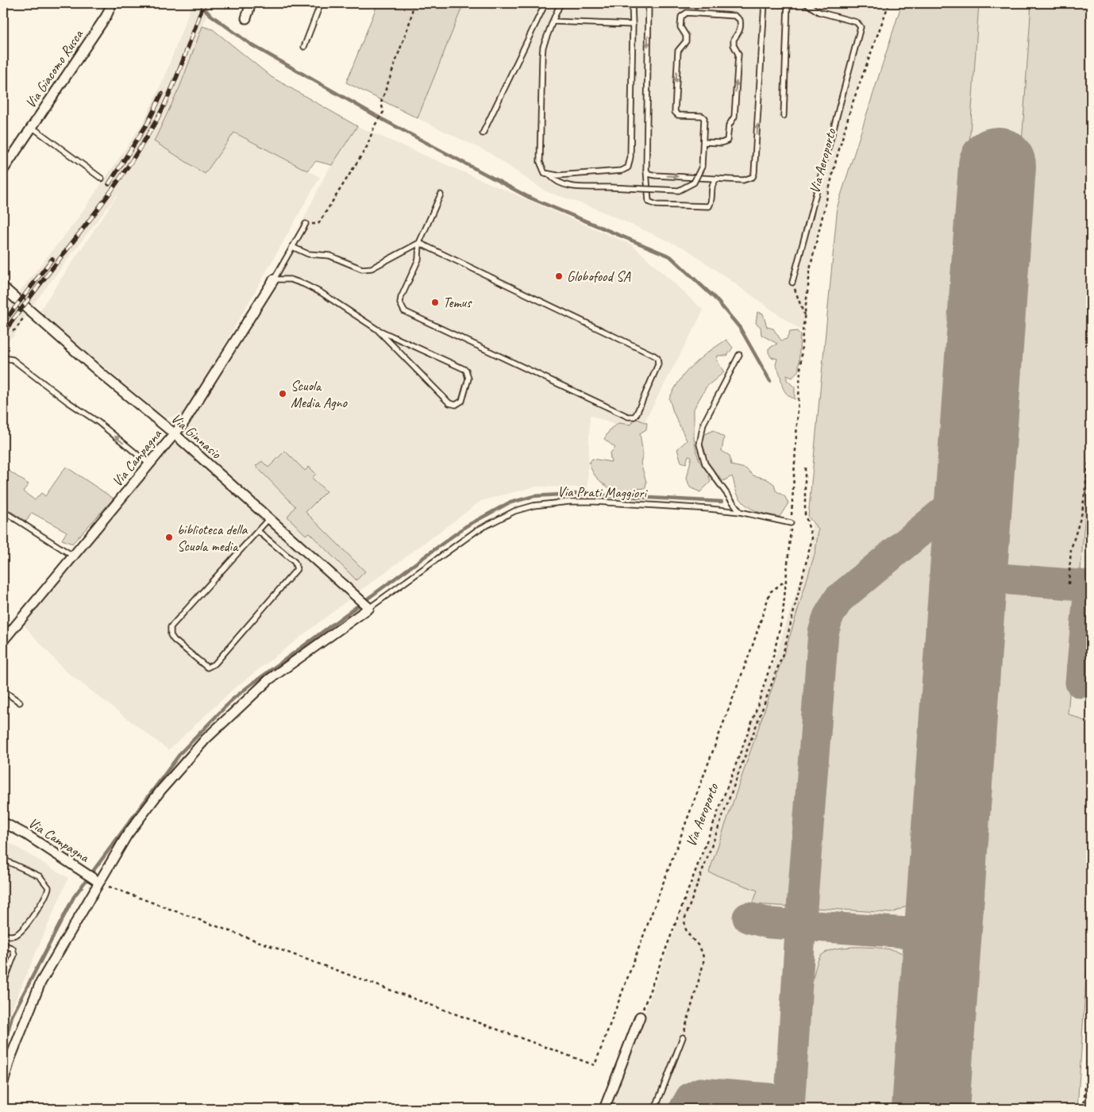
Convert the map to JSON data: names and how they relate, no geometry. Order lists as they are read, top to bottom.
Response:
{
  "streets": {
    "street": ["Via Giacomo Rusca", "Via Ginnasio", "Via Campagna"],
    "lane": ["Via Prati Maggiori"],
    "path": ["Via Aeroporto"]
  },
  "crossings": [
    ["Via Aeroporto", "Via Prati Maggiori"],
    ["Via Ginnasio", "Via Campagna"],
    ["Via Ginnasio", "Via Prati Maggiori"]
  ],
  "places": [
    "Globofood SA",
    "Temus",
    "Scuola Media Agno",
    "biblioteca della Scuola media"
  ]
}
